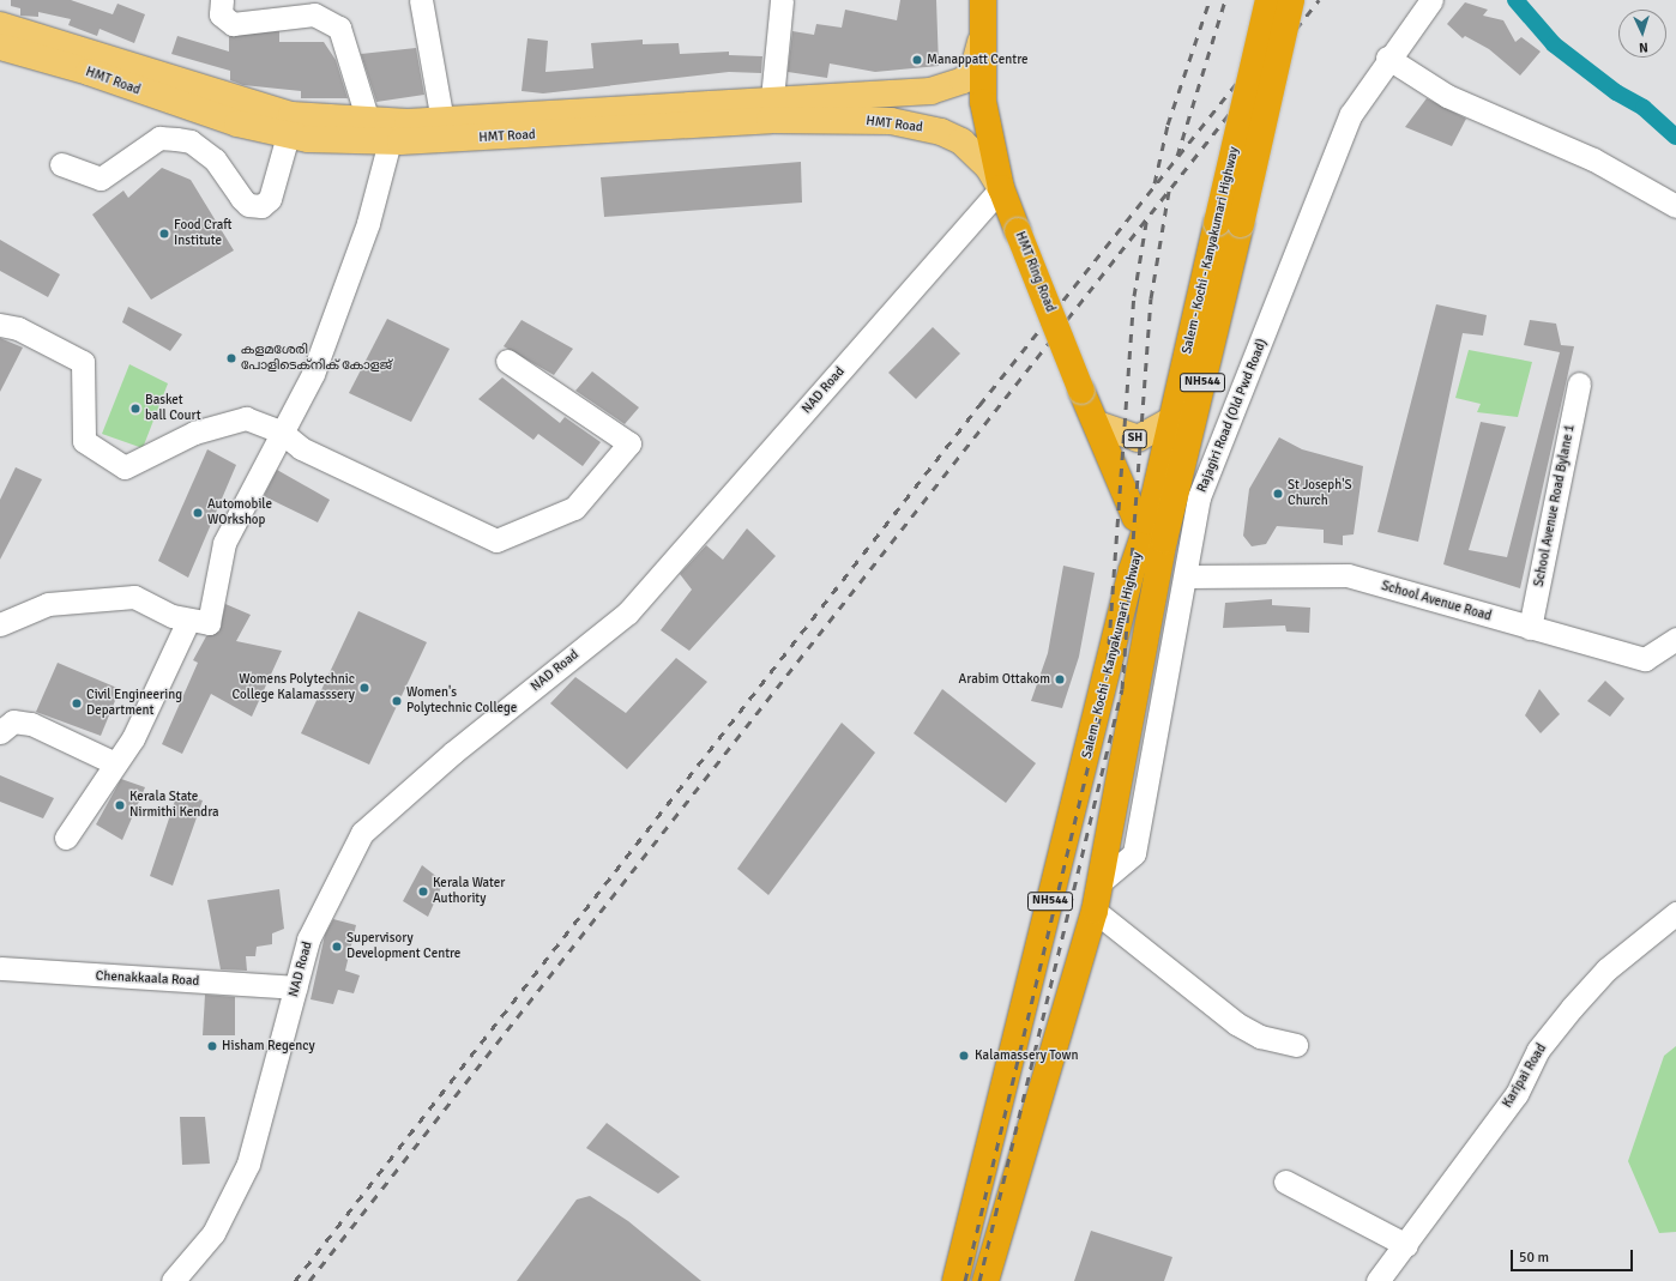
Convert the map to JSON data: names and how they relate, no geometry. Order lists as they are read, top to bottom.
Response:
{
  "streets": {
    "highway": ["Salem - Kochi - Kanyakumari Highway", "HMT Ring Road", "NH544"],
    "main road": ["HMT Road", "SH"],
    "street": [
      "NAD Road",
      "Rajagiri Road (Old Pwd Road)",
      "School Avenue Road Bylane 1",
      "School Avenue Road",
      "Chenakkaala Road",
      "Karipai Road"
    ]
  },
  "crossings": [
    ["HMT Road", "HMT Ring Road"],
    ["HMT Road", "NAD Road"],
    ["Salem - Kochi - Kanyakumari Highway", "HMT Ring Road"],
    ["Salem - Kochi - Kanyakumari Highway", "NH544"],
    ["Salem - Kochi - Kanyakumari Highway", "Rajagiri Road (Old Pwd Road)"],
    ["Salem - Kochi - Kanyakumari Highway", "SH"],
    ["HMT Ring Road", "NAD Road"],
    ["HMT Ring Road", "SH"],
    ["NAD Road", "Chenakkaala Road"],
    ["Rajagiri Road (Old Pwd Road)", "School Avenue Road"],
    ["School Avenue Road Bylane 1", "School Avenue Road"]
  ],
  "places": [
    "Manappatt Centre",
    "Food Craft Institute",
    "കളമശേരി പോളിടെക്നിക് കോളജ്",
    "Basket ball Court",
    "St Joseph'S Church",
    "Automobile WOrkshop",
    "Arabim Ottakom",
    "Womens Polytechnic College Kalamasssery",
    "Women's Polytechnic College",
    "Civil Engineering Department",
    "Kerala State Nirmithi Kendra",
    "Kerala Water Authority",
    "Supervisory Development Centre",
    "Hisham Regency",
    "Kalamassery Town"
  ],
  "scale_bar": "50 m",
  "north": "bottom"
}
